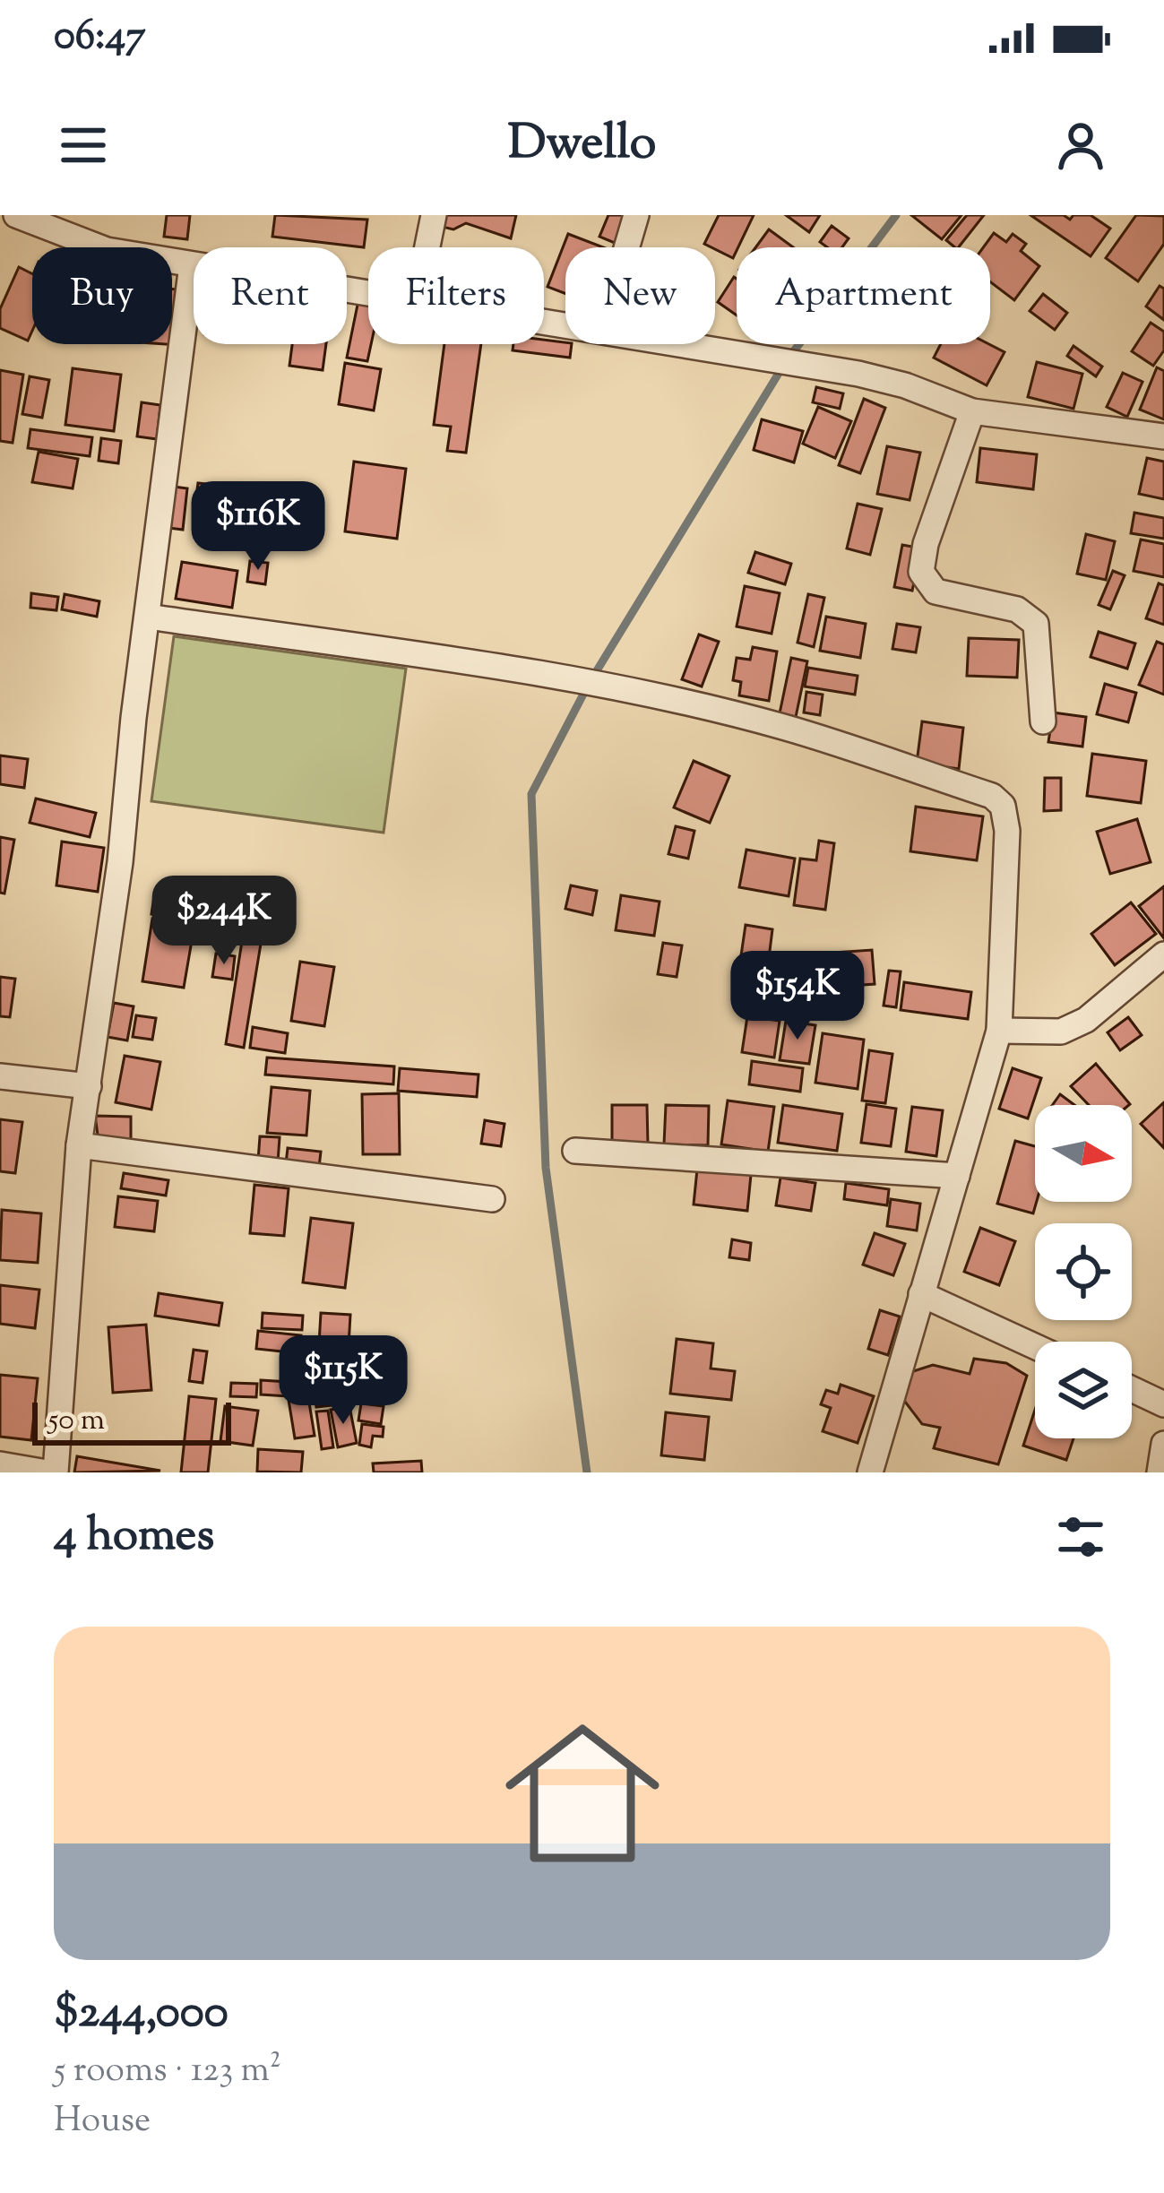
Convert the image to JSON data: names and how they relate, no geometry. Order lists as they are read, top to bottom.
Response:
{
  "scale_bar": "50 m",
  "north": "right",
  "page": {
    "status": "06:47",
    "header": "Dwello",
    "chip": [
      "Buy",
      "Rent",
      "Filters",
      "New",
      "Apartment"
    ],
    "price": [
      "$116K",
      "$244K",
      "$154K",
      "$115K"
    ],
    "scale": "50 m",
    "heading": "4 homes",
    "list": [
      {
        "name": "$244,000",
        "note": "5 rooms · 123 m² · House"
      }
    ]
  }
}
